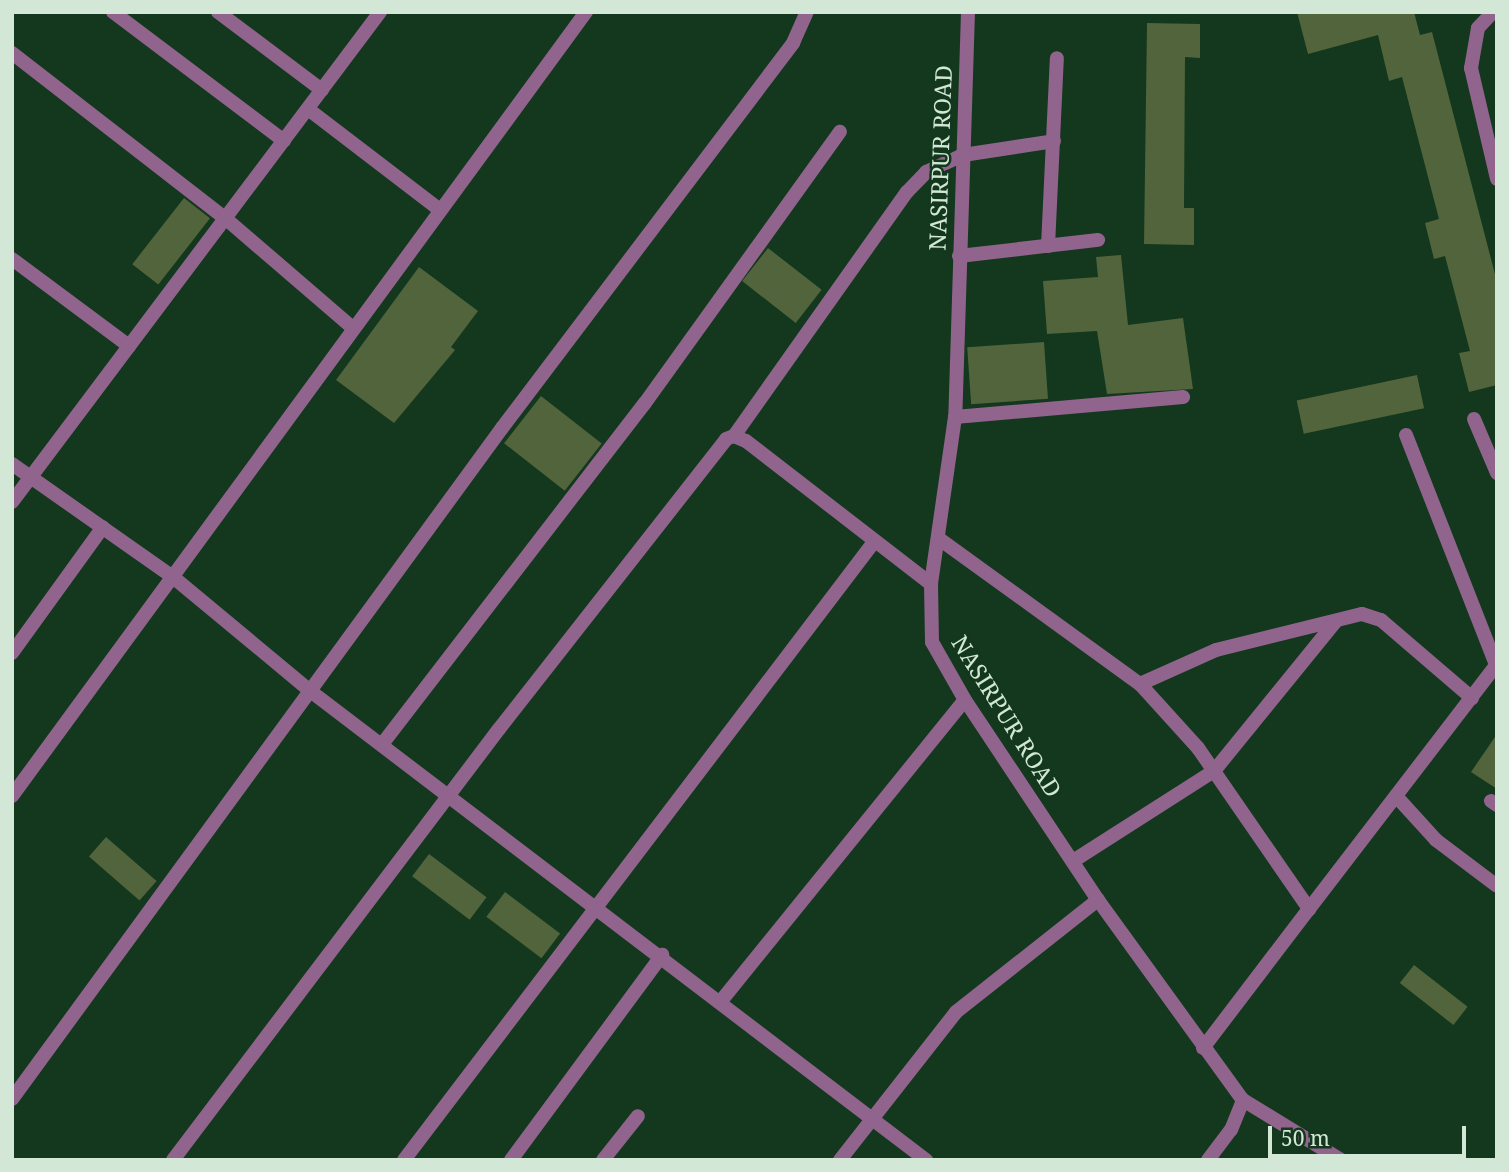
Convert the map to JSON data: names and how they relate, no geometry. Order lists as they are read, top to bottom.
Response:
{
  "streets": {
    "street": ["NASIRPUR ROAD"]
  },
  "scale_bar": "50 m"
}
